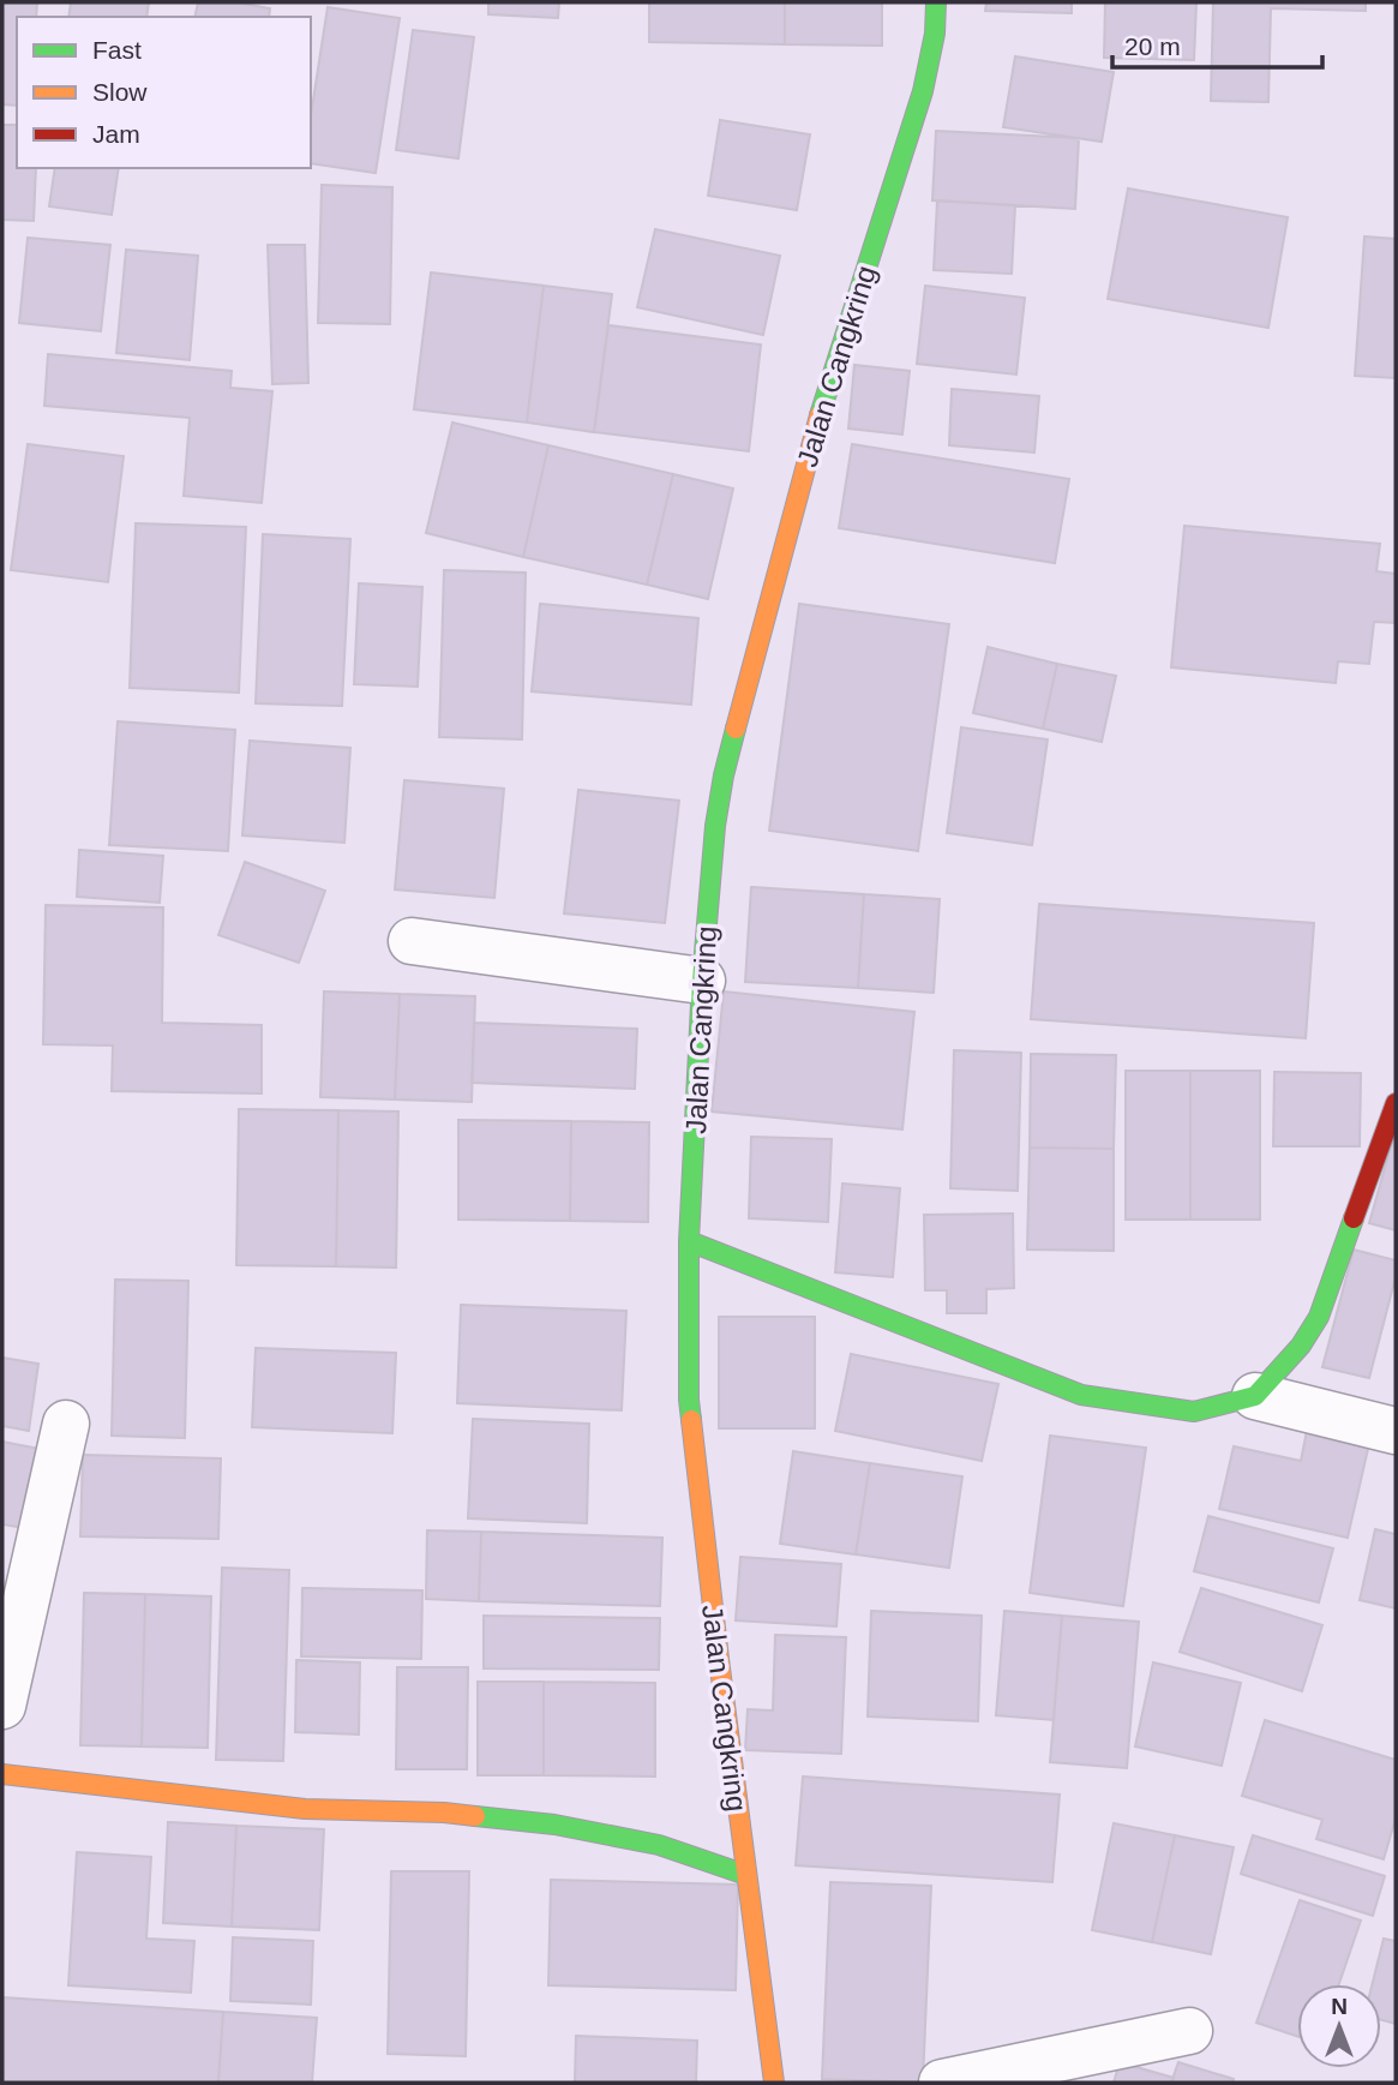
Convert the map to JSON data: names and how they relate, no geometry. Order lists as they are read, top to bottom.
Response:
{
  "streets": {
    "street": ["Jalan Cangkring"]
  },
  "legend": ["Fast", "Slow", "Jam"],
  "scale_bar": "20 m",
  "north": "top"
}
